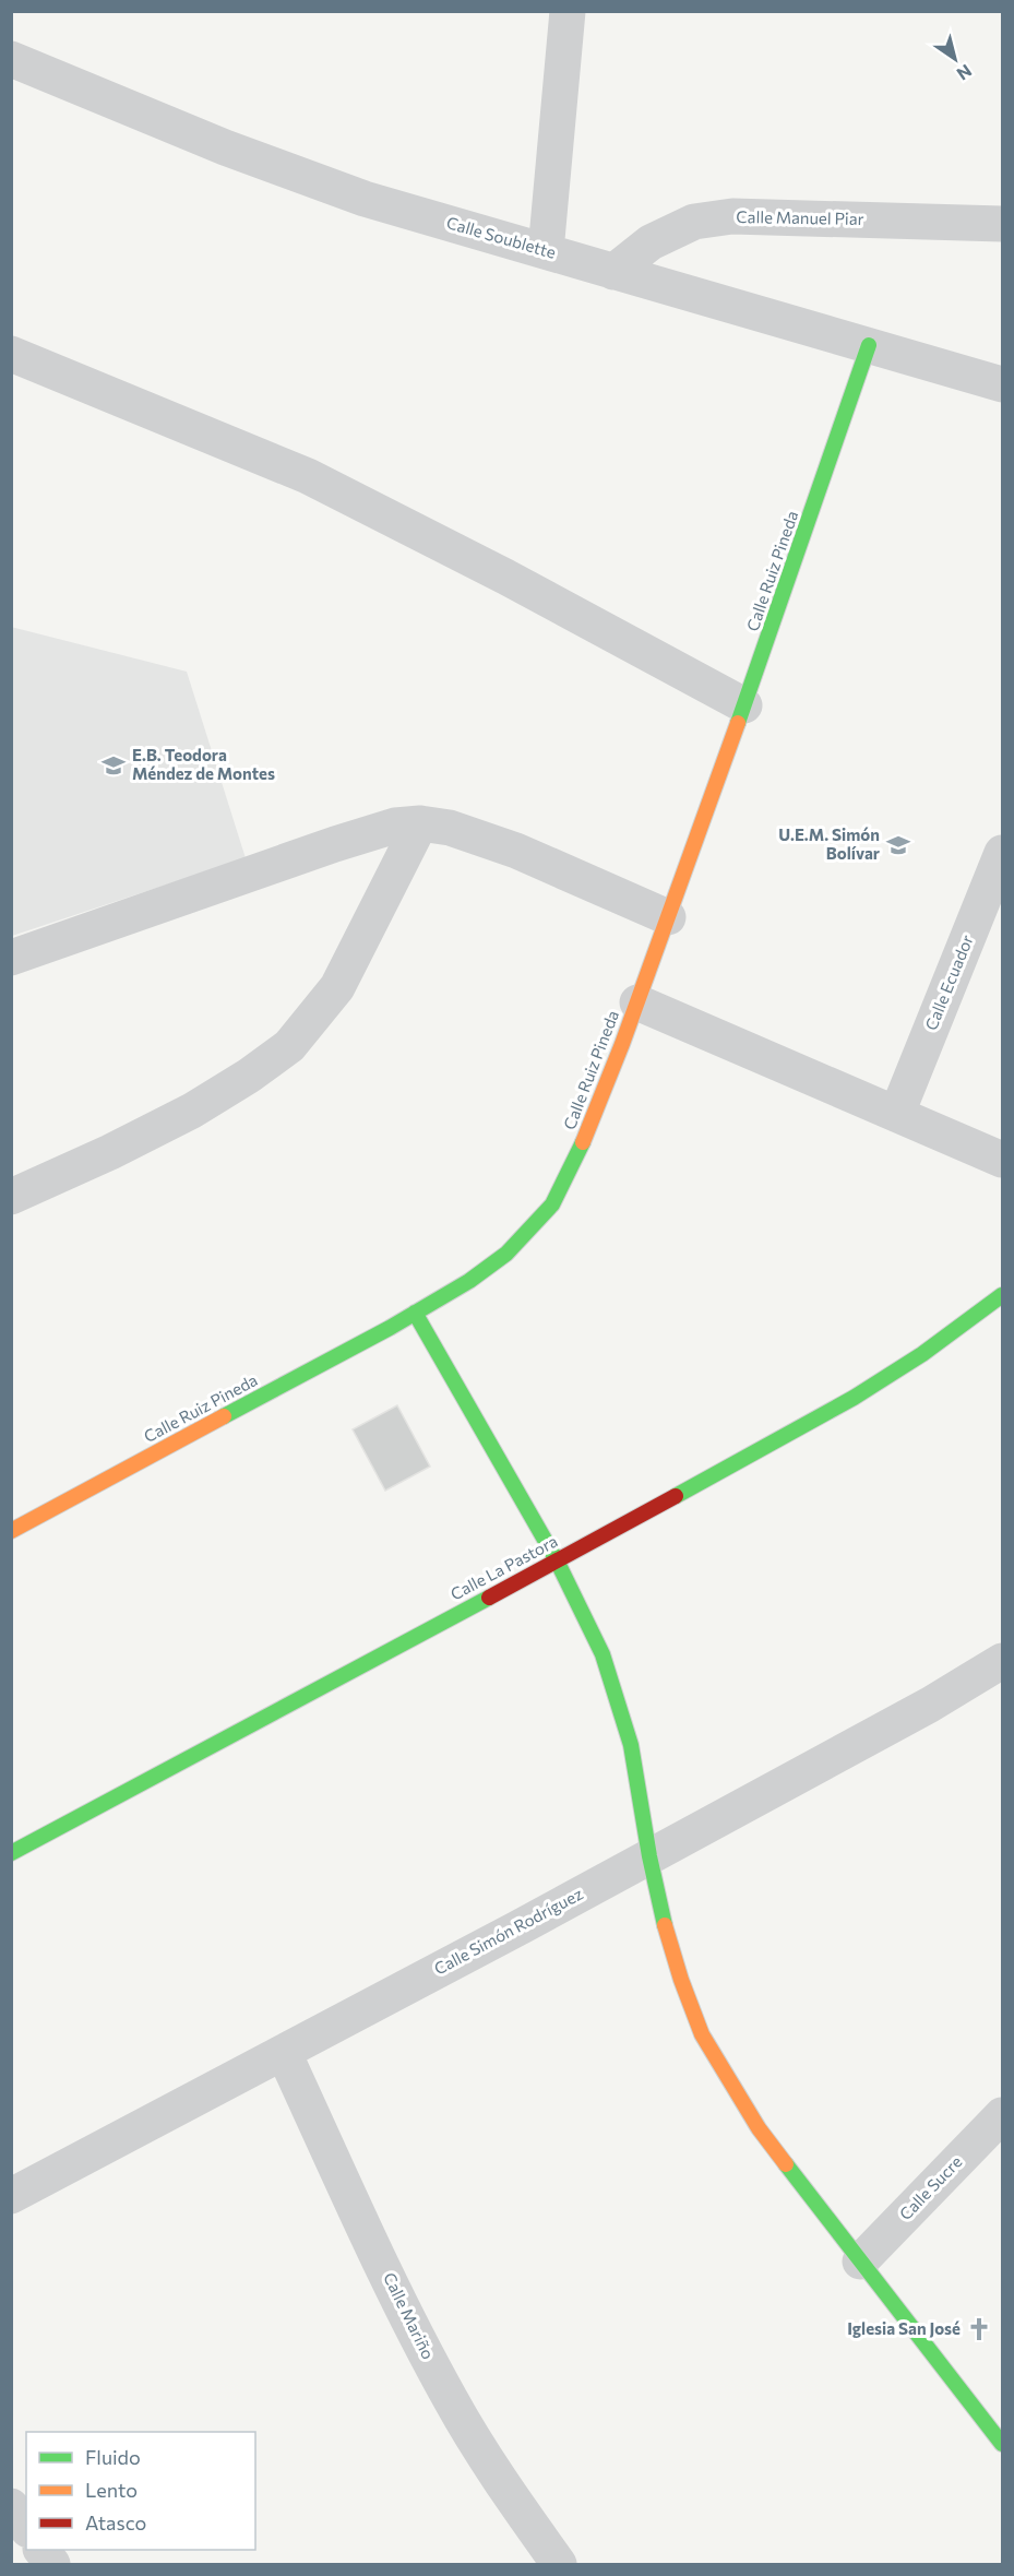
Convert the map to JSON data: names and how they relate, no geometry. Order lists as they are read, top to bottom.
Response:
{
  "streets": {
    "street": [
      "Calle Manuel Piar",
      "Calle Soublette",
      "Calle Ruiz Pineda",
      "Calle Ecuador",
      "Calle La Pastora",
      "Calle Simón Rodríguez",
      "Calle Sucre",
      "Calle Mariño"
    ]
  },
  "crossings": [
    ["Calle Manuel Piar", "Calle Soublette"],
    ["Calle Soublette", "Calle Ruiz Pineda"],
    ["Calle Simón Rodríguez", "Calle Mariño"]
  ],
  "places": {
    "school or university": ["E.B. Teodora Méndez de Montes", "U.E.M. Simón Bolívar"],
    "church": ["Iglesia San José"]
  },
  "legend": ["Fluido", "Lento", "Atasco"],
  "north": "bottom right"
}
